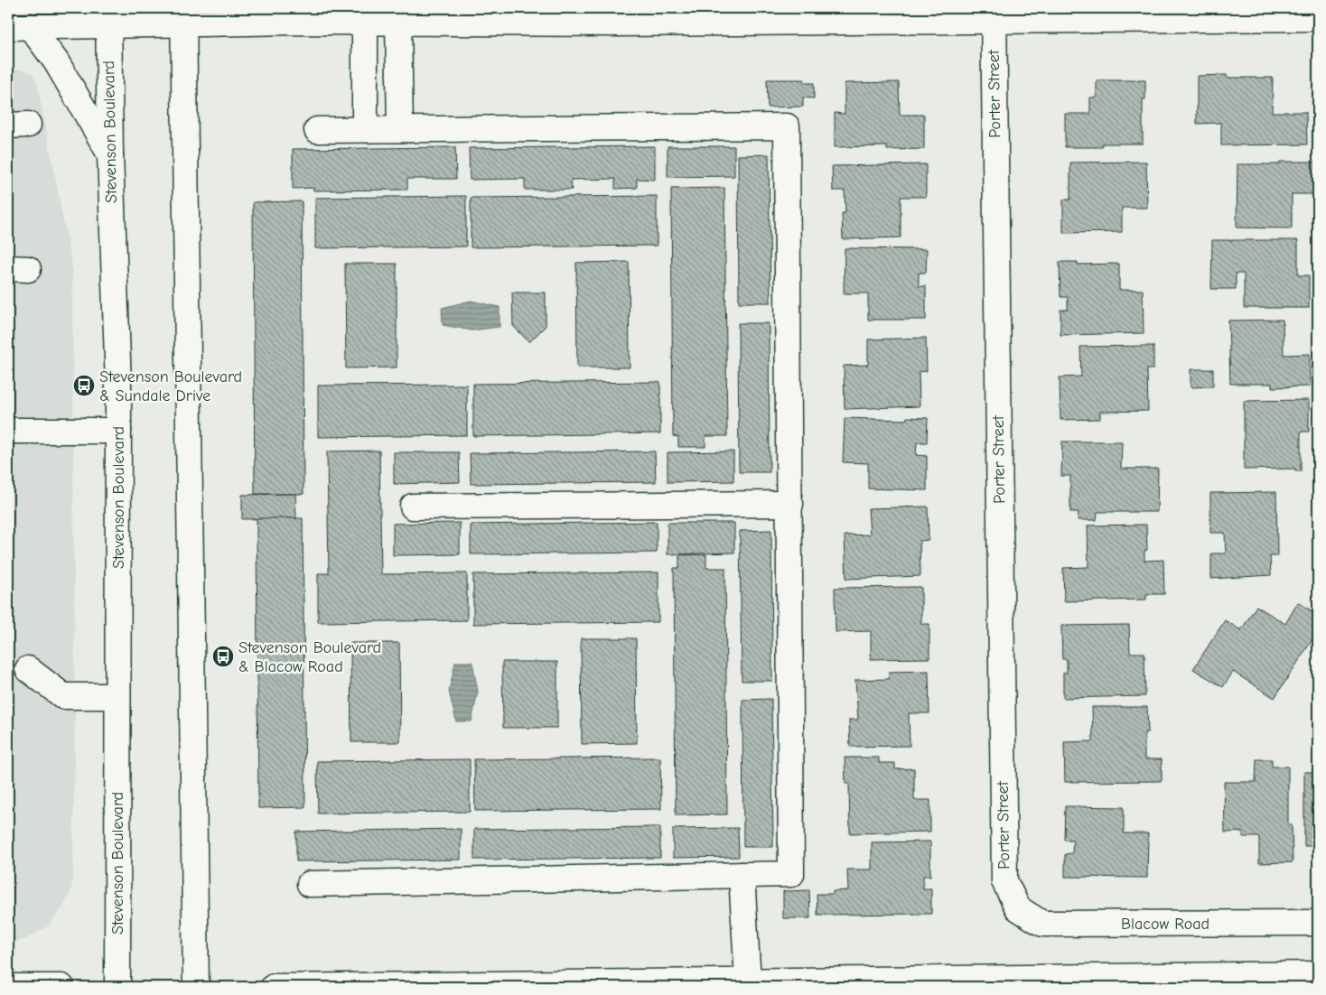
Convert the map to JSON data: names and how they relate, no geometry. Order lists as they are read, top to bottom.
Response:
{
  "streets": {
    "main road": ["Porter Street", "Stevenson Boulevard", "Blacow Road"]
  },
  "crossings": [
    ["Porter Street", "Blacow Road"]
  ],
  "places": {
    "bus stop": ["Stevenson Boulevard & Sundale Drive", "Stevenson Boulevard & Blacow Road"]
  }
}
